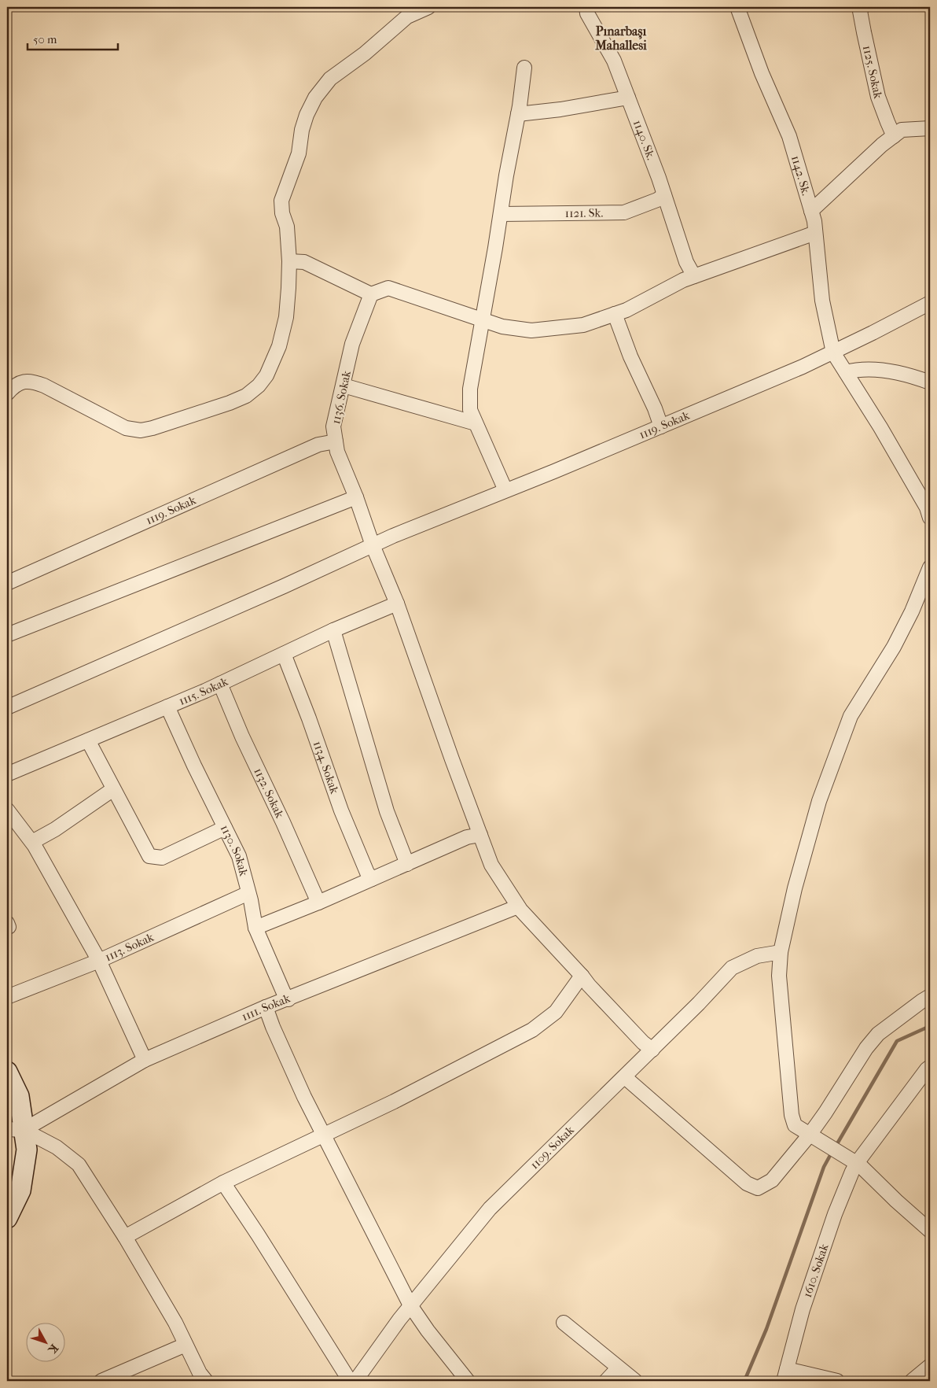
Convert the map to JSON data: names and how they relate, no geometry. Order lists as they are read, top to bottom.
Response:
{
  "streets": {
    "street": [
      "1125. Sokak",
      "1140. Sk.",
      "1142. Sk.",
      "1121. Sk.",
      "1136. Sokak",
      "1119. Sokak",
      "1115. Sokak",
      "1134. Sokak",
      "1132. Sokak",
      "1130. Sokak",
      "1113. Sokak",
      "1111. Sokak",
      "1109. Sokak",
      "1610. Sokak"
    ]
  },
  "crossings": [
    ["1140. Sk.", "1121. Sk."],
    ["1142. Sk.", "1119. Sokak"],
    ["1136. Sokak", "1119. Sokak"],
    ["1136. Sokak", "1115. Sokak"],
    ["1136. Sokak", "1111. Sokak"],
    ["1136. Sokak", "1109. Sokak"],
    ["1115. Sokak", "1134. Sokak"],
    ["1115. Sokak", "1132. Sokak"],
    ["1115. Sokak", "1130. Sokak"],
    ["1130. Sokak", "1113. Sokak"],
    ["1130. Sokak", "1111. Sokak"]
  ],
  "districts": ["Pınarbaşı Mahallesi"],
  "scale_bar": "50 m",
  "north": "bottom right"
}
